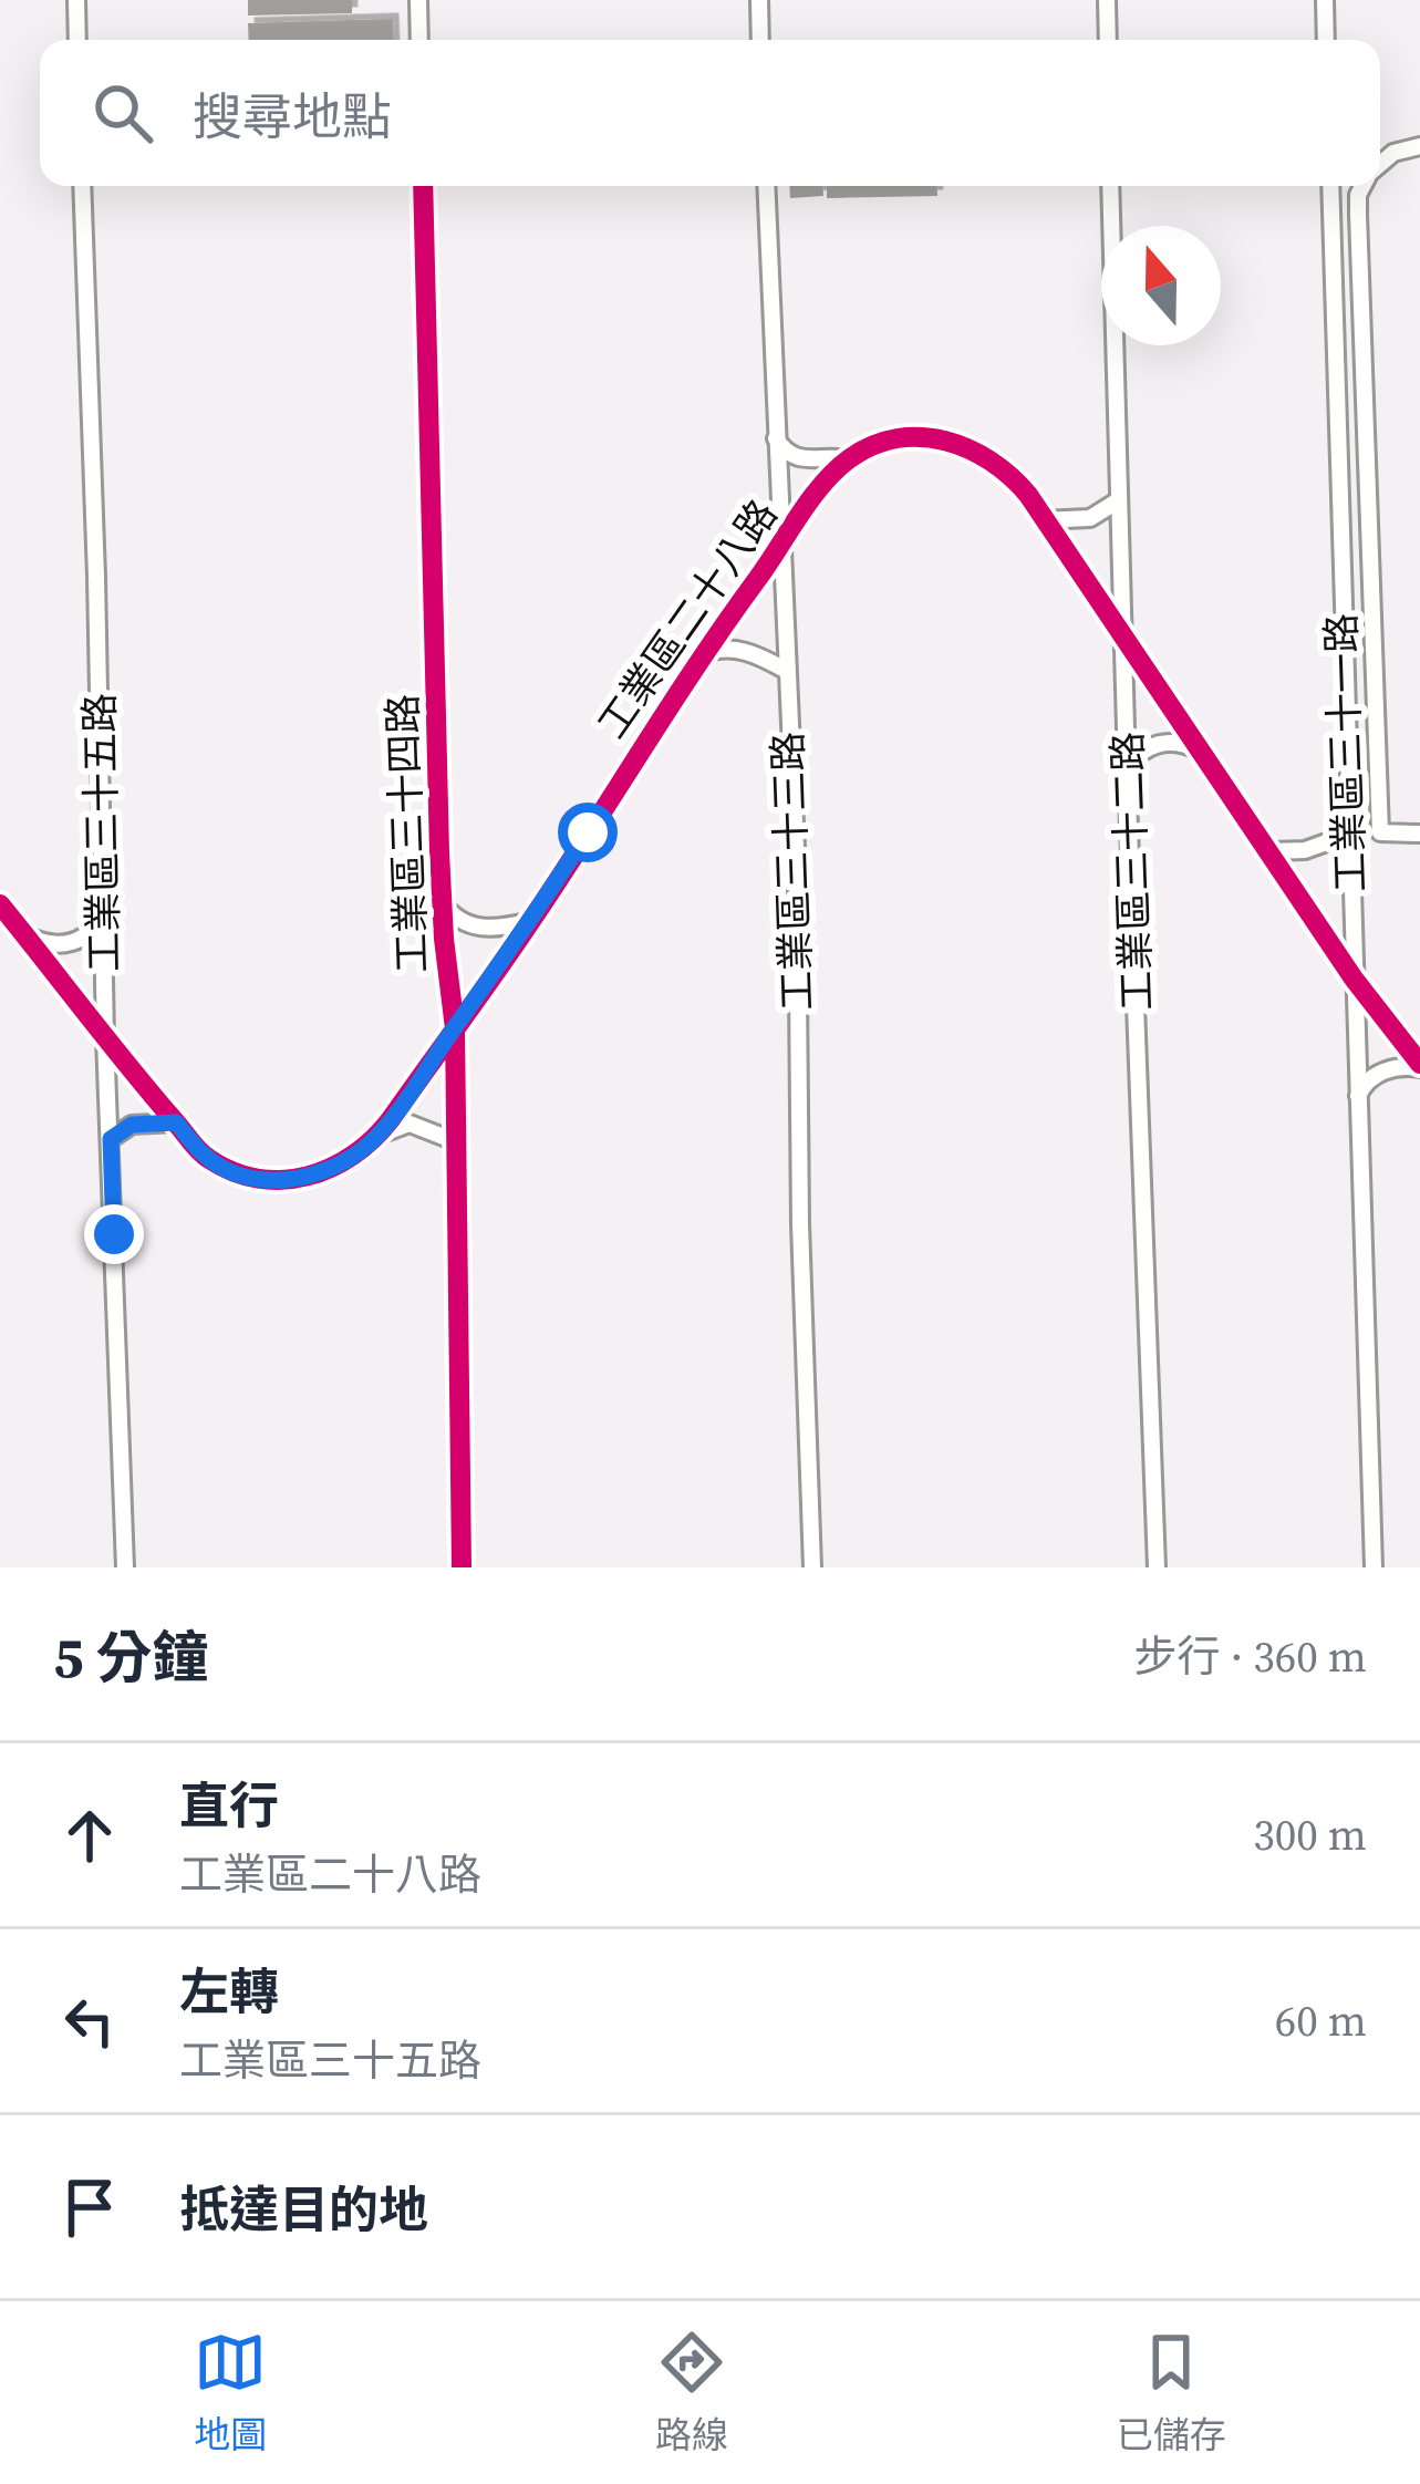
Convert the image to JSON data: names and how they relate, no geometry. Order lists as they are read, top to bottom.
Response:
{
  "streets": {
    "street": [
      "工業區二十八路",
      "工業區三十一路",
      "工業區三十五路",
      "工業區三十四路",
      "工業區三十三路",
      "工業區三十二路"
    ]
  },
  "crossings": [
    ["工業區二十八路", "工業區三十五路"],
    ["工業區二十八路", "工業區三十四路"],
    ["工業區二十八路", "工業區三十三路"]
  ],
  "north": "top",
  "page": {
    "search": "搜尋地點",
    "heading": ["5 分鐘", "步行 · 360 m"],
    "list": [
      ["直行", "工業區二十八路", "300 m"],
      ["左轉", "工業區三十五路", "60 m"],
      "抵達目的地"
    ],
    "nav": ["地圖", "路線", "已儲存"]
  }
}
